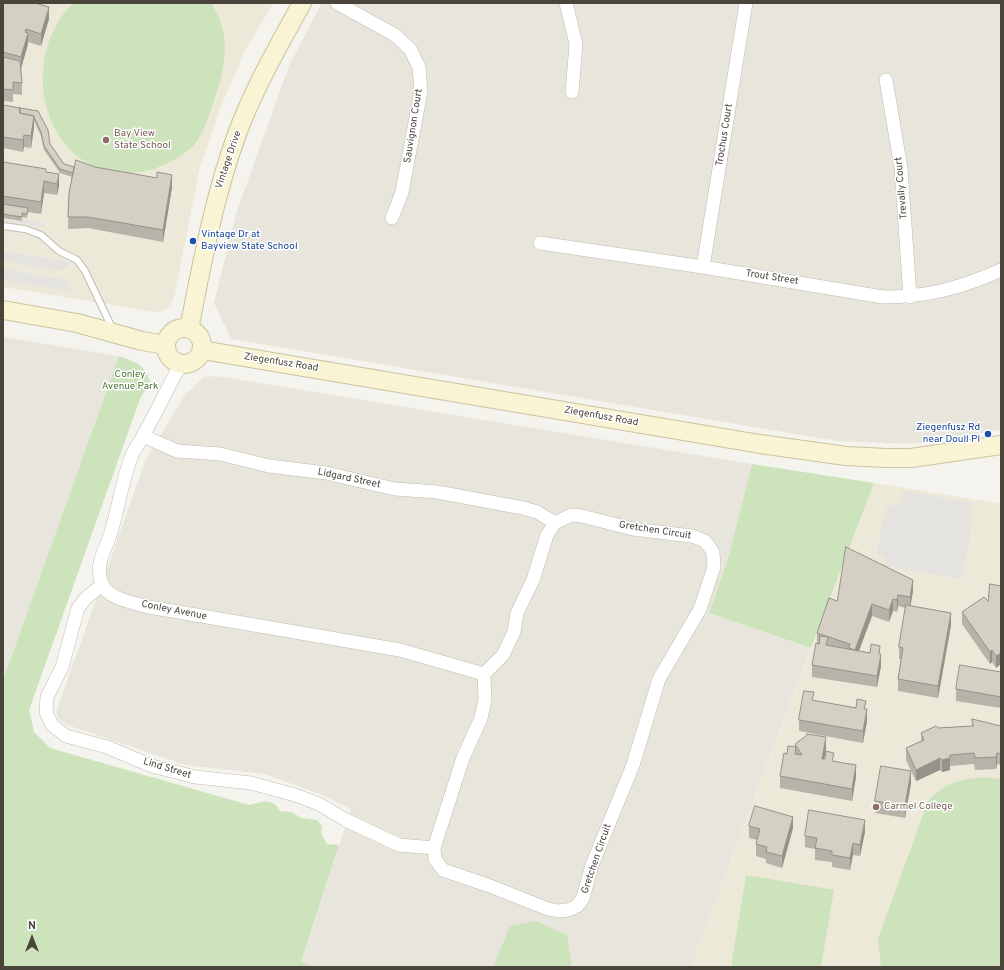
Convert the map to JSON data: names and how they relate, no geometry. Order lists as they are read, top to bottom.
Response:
{
  "streets": {
    "street": [
      "Sauvignon Court",
      "Trochus Court",
      "Vintage Drive",
      "Trevally Court",
      "Trout Street",
      "Ziegenfusz Road",
      "Lidgard Street",
      "Gretchen Circuit",
      "Conley Avenue",
      "Lind Street"
    ]
  },
  "crossings": [
    ["Trochus Court", "Trout Street"],
    ["Vintage Drive", "Ziegenfusz Road"],
    ["Trevally Court", "Trout Street"],
    ["Lidgard Street", "Gretchen Circuit"],
    ["Gretchen Circuit", "Lind Street"],
    ["Conley Avenue", "Lind Street"]
  ],
  "parks": ["Conley Avenue Park"],
  "places": [
    "Bay View State School",
    "Vintage Dr at Bayview State School",
    "Ziegenfusz Rd near Doull Pl",
    "Carmel College"
  ],
  "north": "top"
}
